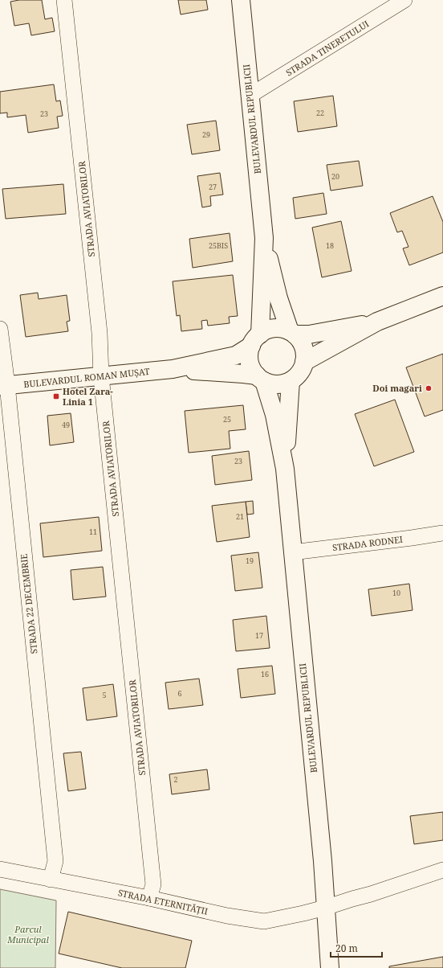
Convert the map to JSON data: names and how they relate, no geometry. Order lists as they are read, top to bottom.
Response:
{
  "streets": {
    "main road": ["BULEVARDUL REPUBLICII", "BULEVARDUL ROMAN MUȘAT"],
    "street": [
      "STRADA TINERETULUI",
      "STRADA AVIATORILOR",
      "STRADA RODNEI",
      "STRADA 22 DECEMBRIE",
      "STRADA ETERNITĂȚII"
    ]
  },
  "crossings": [
    ["STRADA TINERETULUI", "BULEVARDUL REPUBLICII"],
    ["BULEVARDUL REPUBLICII", "BULEVARDUL ROMAN MUȘAT"],
    ["BULEVARDUL REPUBLICII", "STRADA RODNEI"],
    ["BULEVARDUL REPUBLICII", "STRADA ETERNITĂȚII"],
    ["STRADA AVIATORILOR", "BULEVARDUL ROMAN MUȘAT"],
    ["STRADA AVIATORILOR", "STRADA ETERNITĂȚII"],
    ["BULEVARDUL ROMAN MUȘAT", "STRADA 22 DECEMBRIE"],
    ["STRADA 22 DECEMBRIE", "STRADA ETERNITĂȚII"]
  ],
  "parks": ["Parcul Municipal"],
  "places": {
    "other": ["Doi magari"],
    "transit": ["Hotel Zara- Linia 1"]
  },
  "house_numbers": [
    "22",
    "23",
    "29",
    "20",
    "27",
    "25BIS",
    "18",
    "25",
    "49",
    "23",
    "21",
    "11",
    "19",
    "10",
    "17",
    "16",
    "6",
    "5",
    "2"
  ],
  "scale_bar": "20 m"
}
